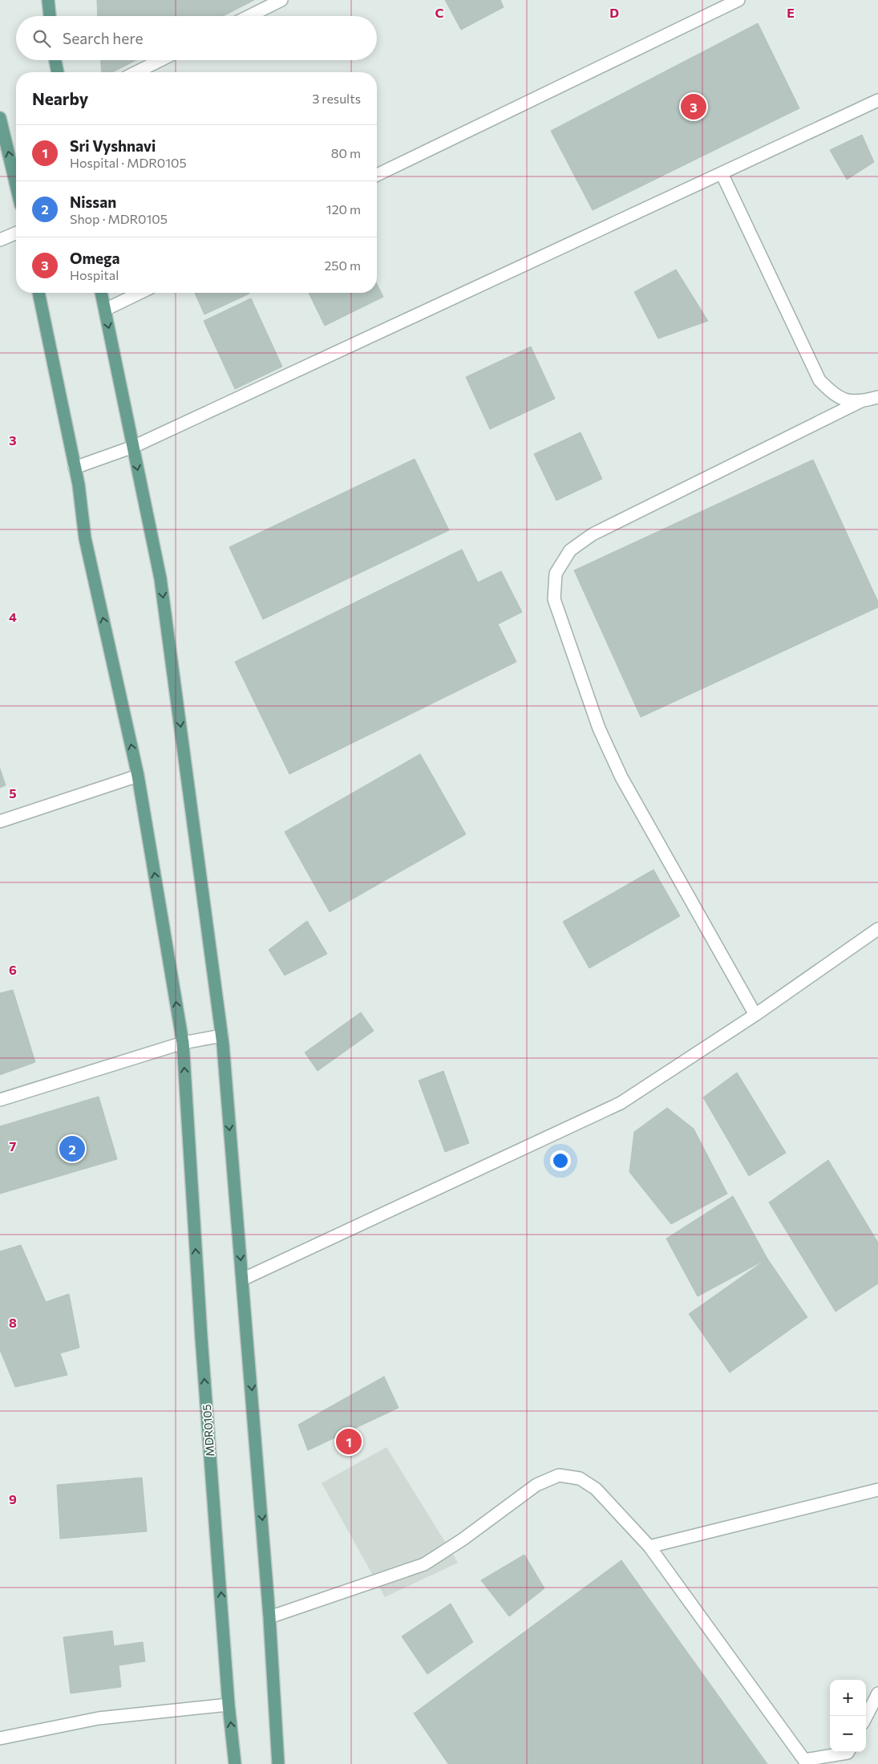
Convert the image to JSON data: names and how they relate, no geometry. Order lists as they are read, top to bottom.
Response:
{
  "streets": {
    "main road": ["MDR0105"]
  },
  "page": {
    "search": "Search here",
    "heading": ["Nearby", "3 results"],
    "pins": ["3", "2", "1"],
    "list": [
      {
        "mark": "1",
        "name": "Sri Vyshnavi",
        "note": "Hospital · MDR0105",
        "value": "80 m"
      },
      {
        "mark": "2",
        "name": "Nissan",
        "note": "Shop · MDR0105",
        "value": "120 m"
      },
      {
        "mark": "3",
        "name": "Omega",
        "note": "Hospital",
        "value": "250 m"
      }
    ],
    "map_buttons": ["+", "−"]
  },
  "grid": {
    "columns": ["C", "D", "E"],
    "rows": [
      "3",
      "4",
      "5",
      "6",
      "7",
      "8",
      "9"
    ]
  }
}
